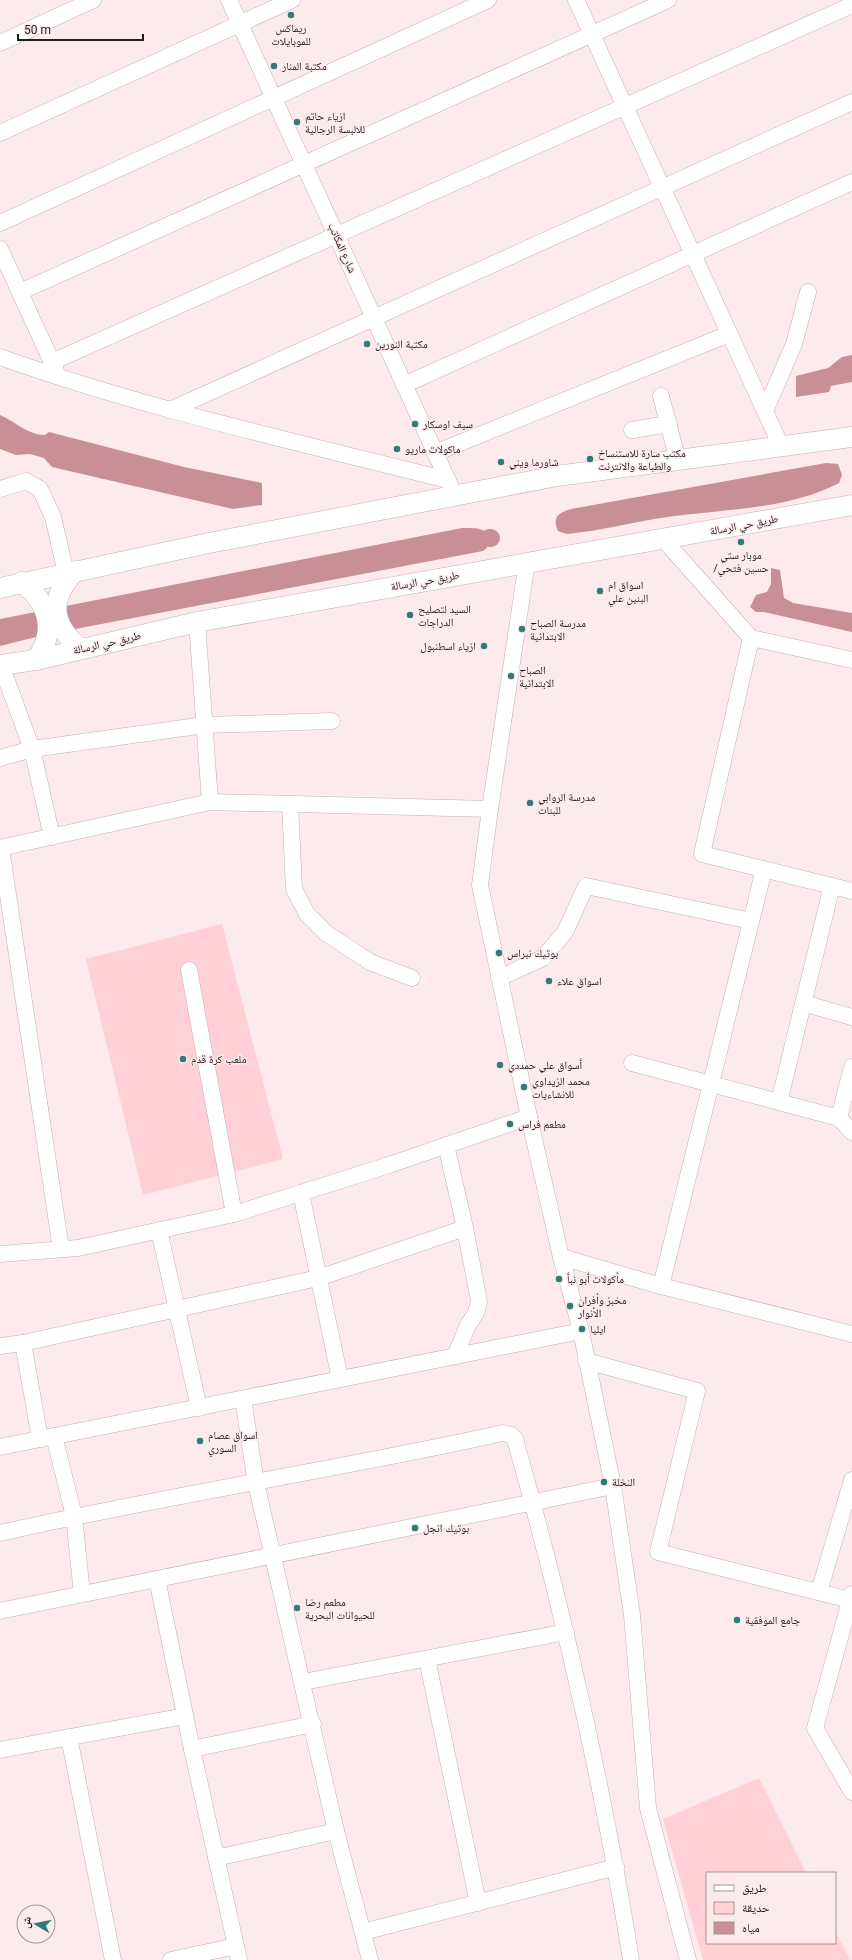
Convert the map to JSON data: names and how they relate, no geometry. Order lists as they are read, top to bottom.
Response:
{
  "streets": {
    "main road": ["طريق حي الرسالة"],
    "street": ["شارع المكاتب"]
  },
  "places": [
    "ريماكس للموبايلات",
    "مكتبة المنار",
    "ازياء حاتم للالبسة الرجالية",
    "مكتبة النورين",
    "سيف اوسكار",
    "ماكولات ماريو",
    "مكتب سارة للاستنساخ والطباعة والانترنت",
    "شاورما ويني",
    "موبار ستي /حسين فتحي",
    "اسواق ام البنين علي",
    "السيد لتصليح الدراجات",
    "مدرسة الصباح الابتدائية",
    "ازياء اسطنبول",
    "الصباح الابتدائية",
    "مدرسة الروابي للبنات",
    "بوتيك نبراس",
    "اسواق علاء",
    "ملعب كرة قدم",
    "ٲسواق علي حمددي",
    "محمد الزيداوي للانشاءيات",
    "مطعم فراس",
    "مأكولات ٲبو نبٲ",
    "مخبز وأفران الأنوار",
    "ايليا",
    "اسواق عصام السوري",
    "النخلة",
    "بوتيك انجل",
    "مطعم رضا للحيوانات البحرية",
    "جامع الموفقية"
  ],
  "legend": ["طريق", "حديقة", "مياه"],
  "scale_bar": "50 m",
  "north": "left"
}
